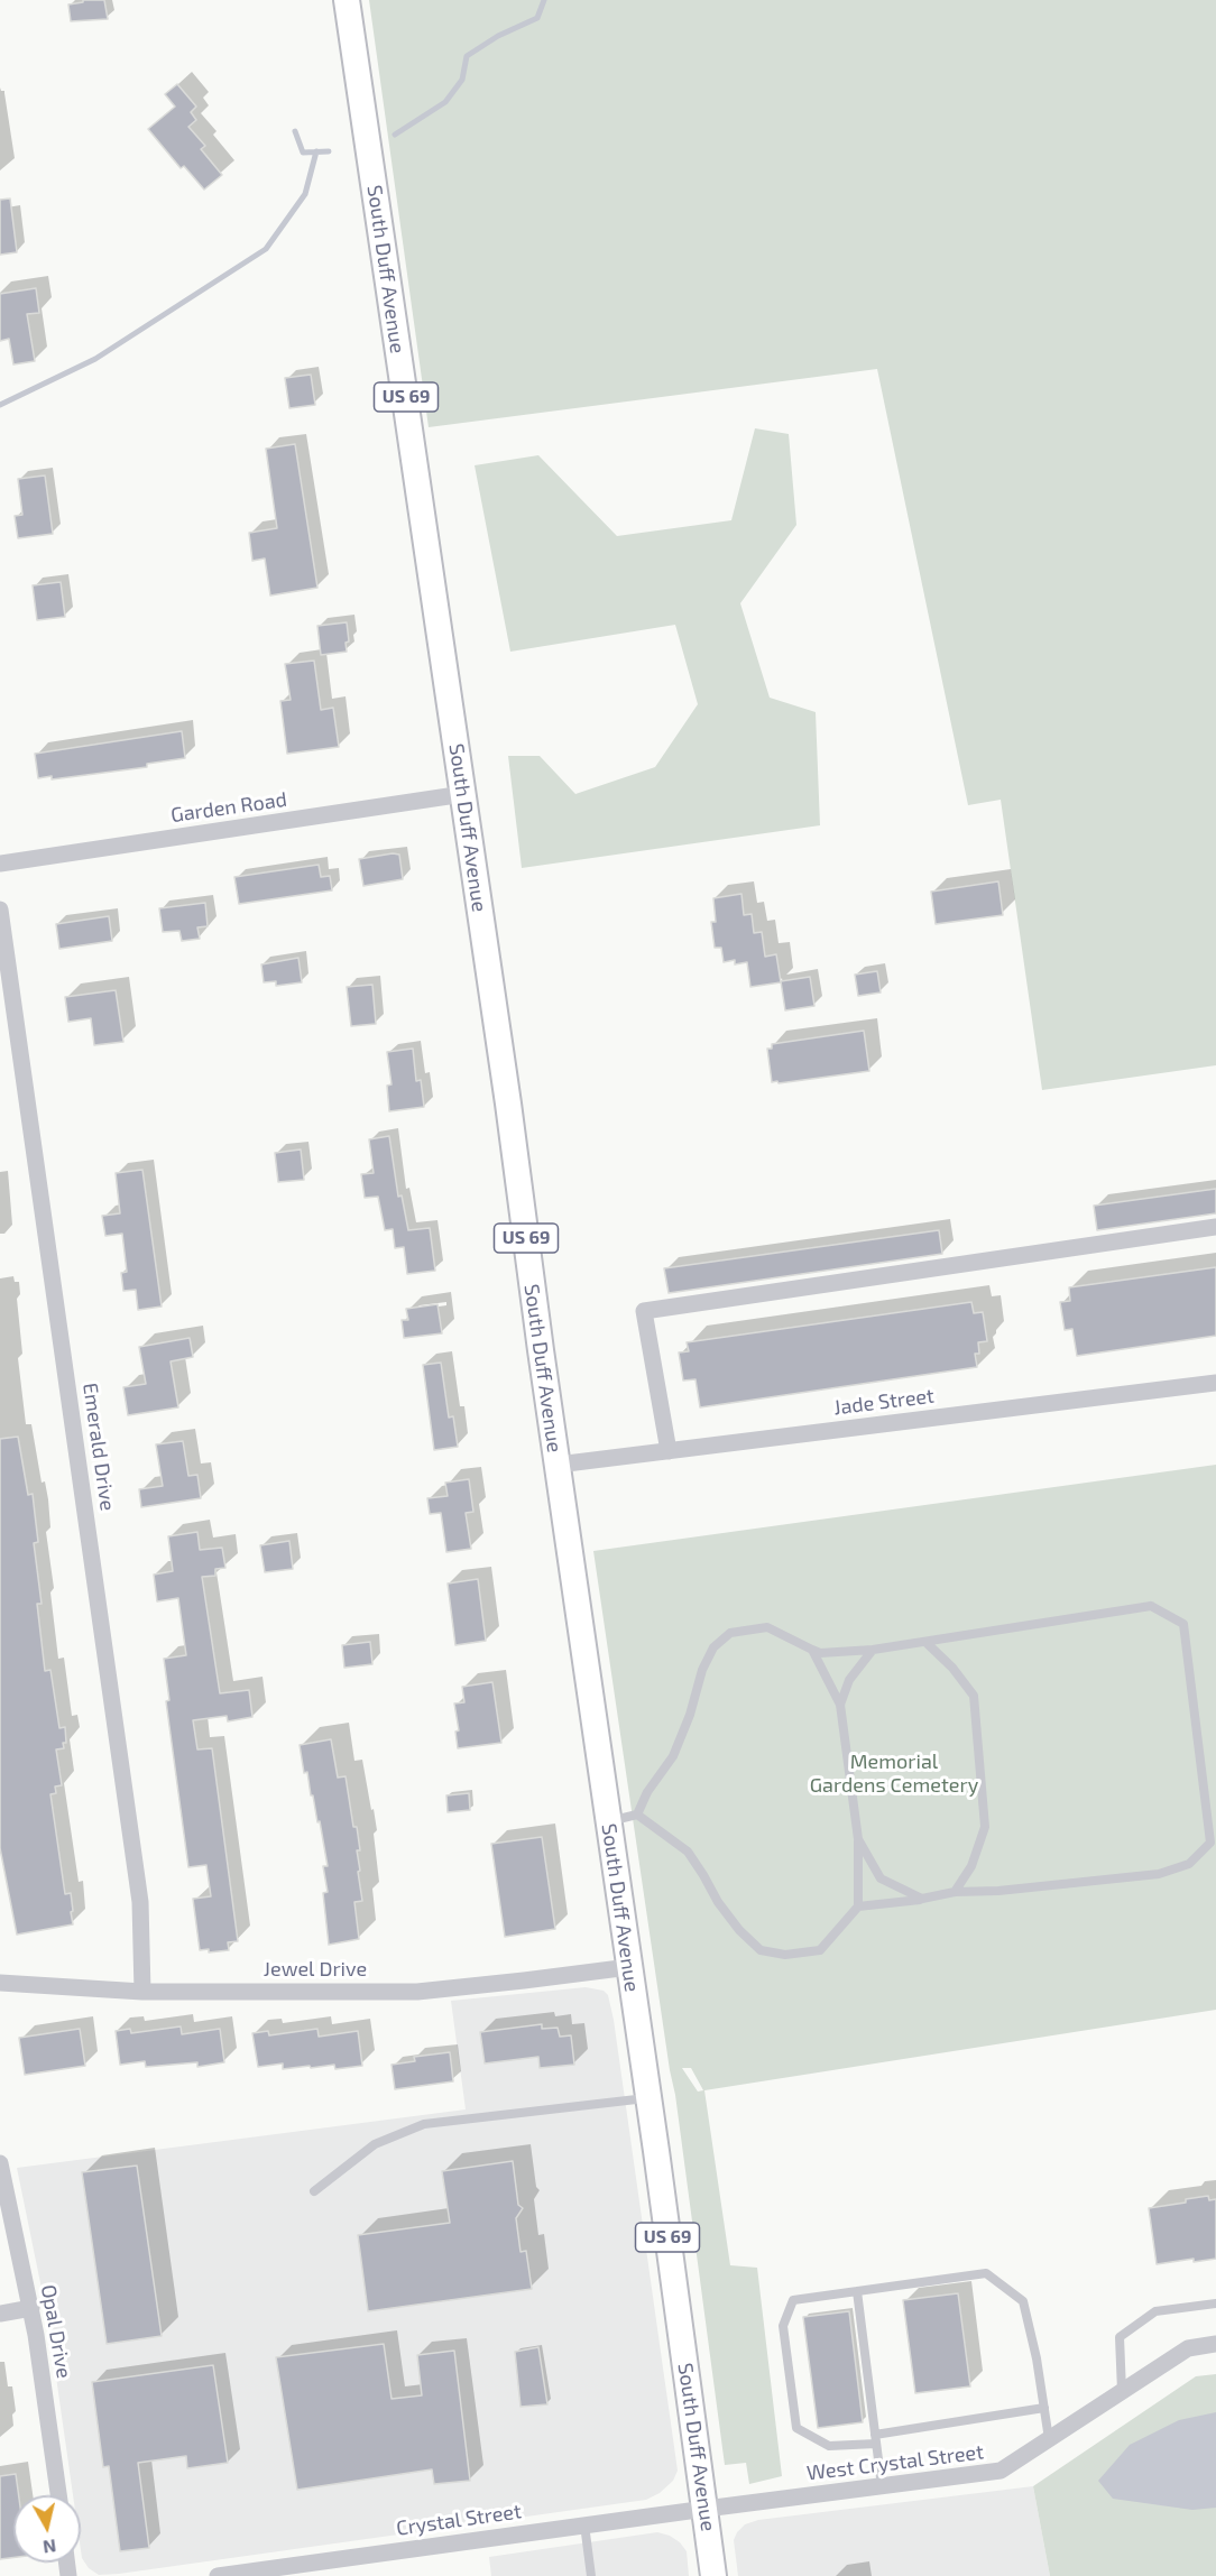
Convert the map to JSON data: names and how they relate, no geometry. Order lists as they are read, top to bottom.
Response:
{
  "streets": {
    "main road": ["South Duff Avenue", "US 69"],
    "street": [
      "Garden Road",
      "Jade Street",
      "Emerald Drive",
      "Jewel Drive",
      "Opal Drive",
      "West Crystal Street",
      "Crystal Street"
    ]
  },
  "crossings": [
    ["South Duff Avenue", "Garden Road"],
    ["South Duff Avenue", "Jade Street"],
    ["South Duff Avenue", "Jewel Drive"],
    ["South Duff Avenue", "West Crystal Street"],
    ["South Duff Avenue", "Crystal Street"],
    ["Emerald Drive", "Jewel Drive"],
    ["West Crystal Street", "Crystal Street"]
  ],
  "parks": ["Memorial Gardens Cemetery"],
  "north": "bottom"
}
